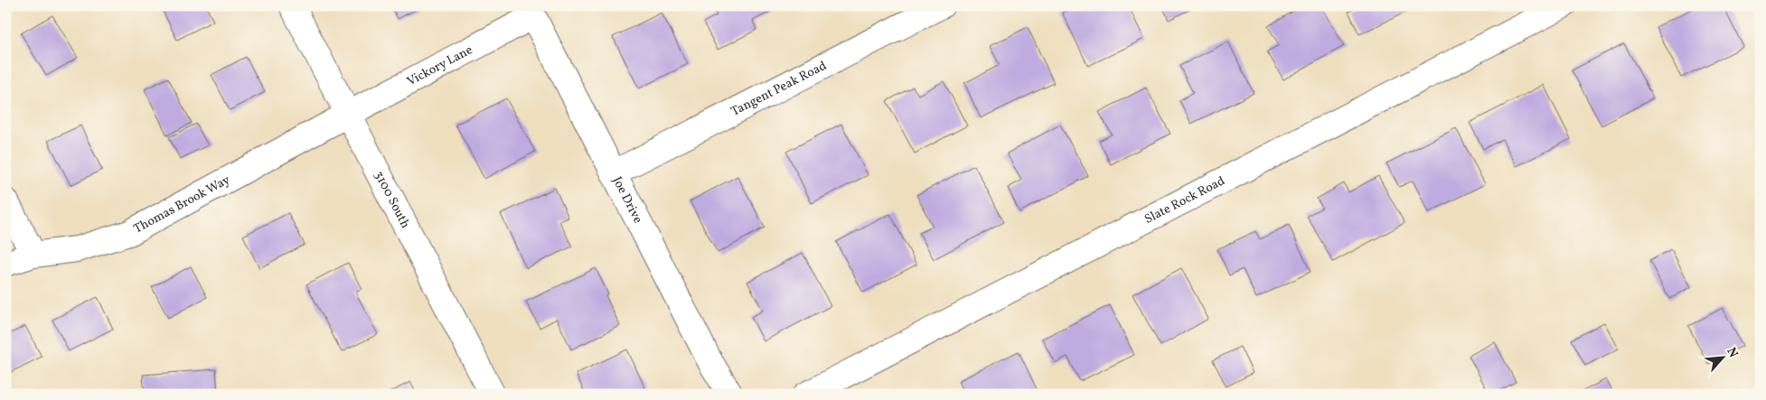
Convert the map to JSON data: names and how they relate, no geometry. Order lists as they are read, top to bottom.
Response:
{
  "streets": {
    "street": [
      "Vickory Lane",
      "Tangent Peak Road",
      "Slate Rock Road",
      "3100 South",
      "Joe Drive",
      "Thomas Brook Way"
    ]
  },
  "crossings": [
    ["Vickory Lane", "3100 South"],
    ["Vickory Lane", "Joe Drive"],
    ["Vickory Lane", "Thomas Brook Way"],
    ["Tangent Peak Road", "Joe Drive"],
    ["3100 South", "Thomas Brook Way"]
  ],
  "north": "top right"
}
